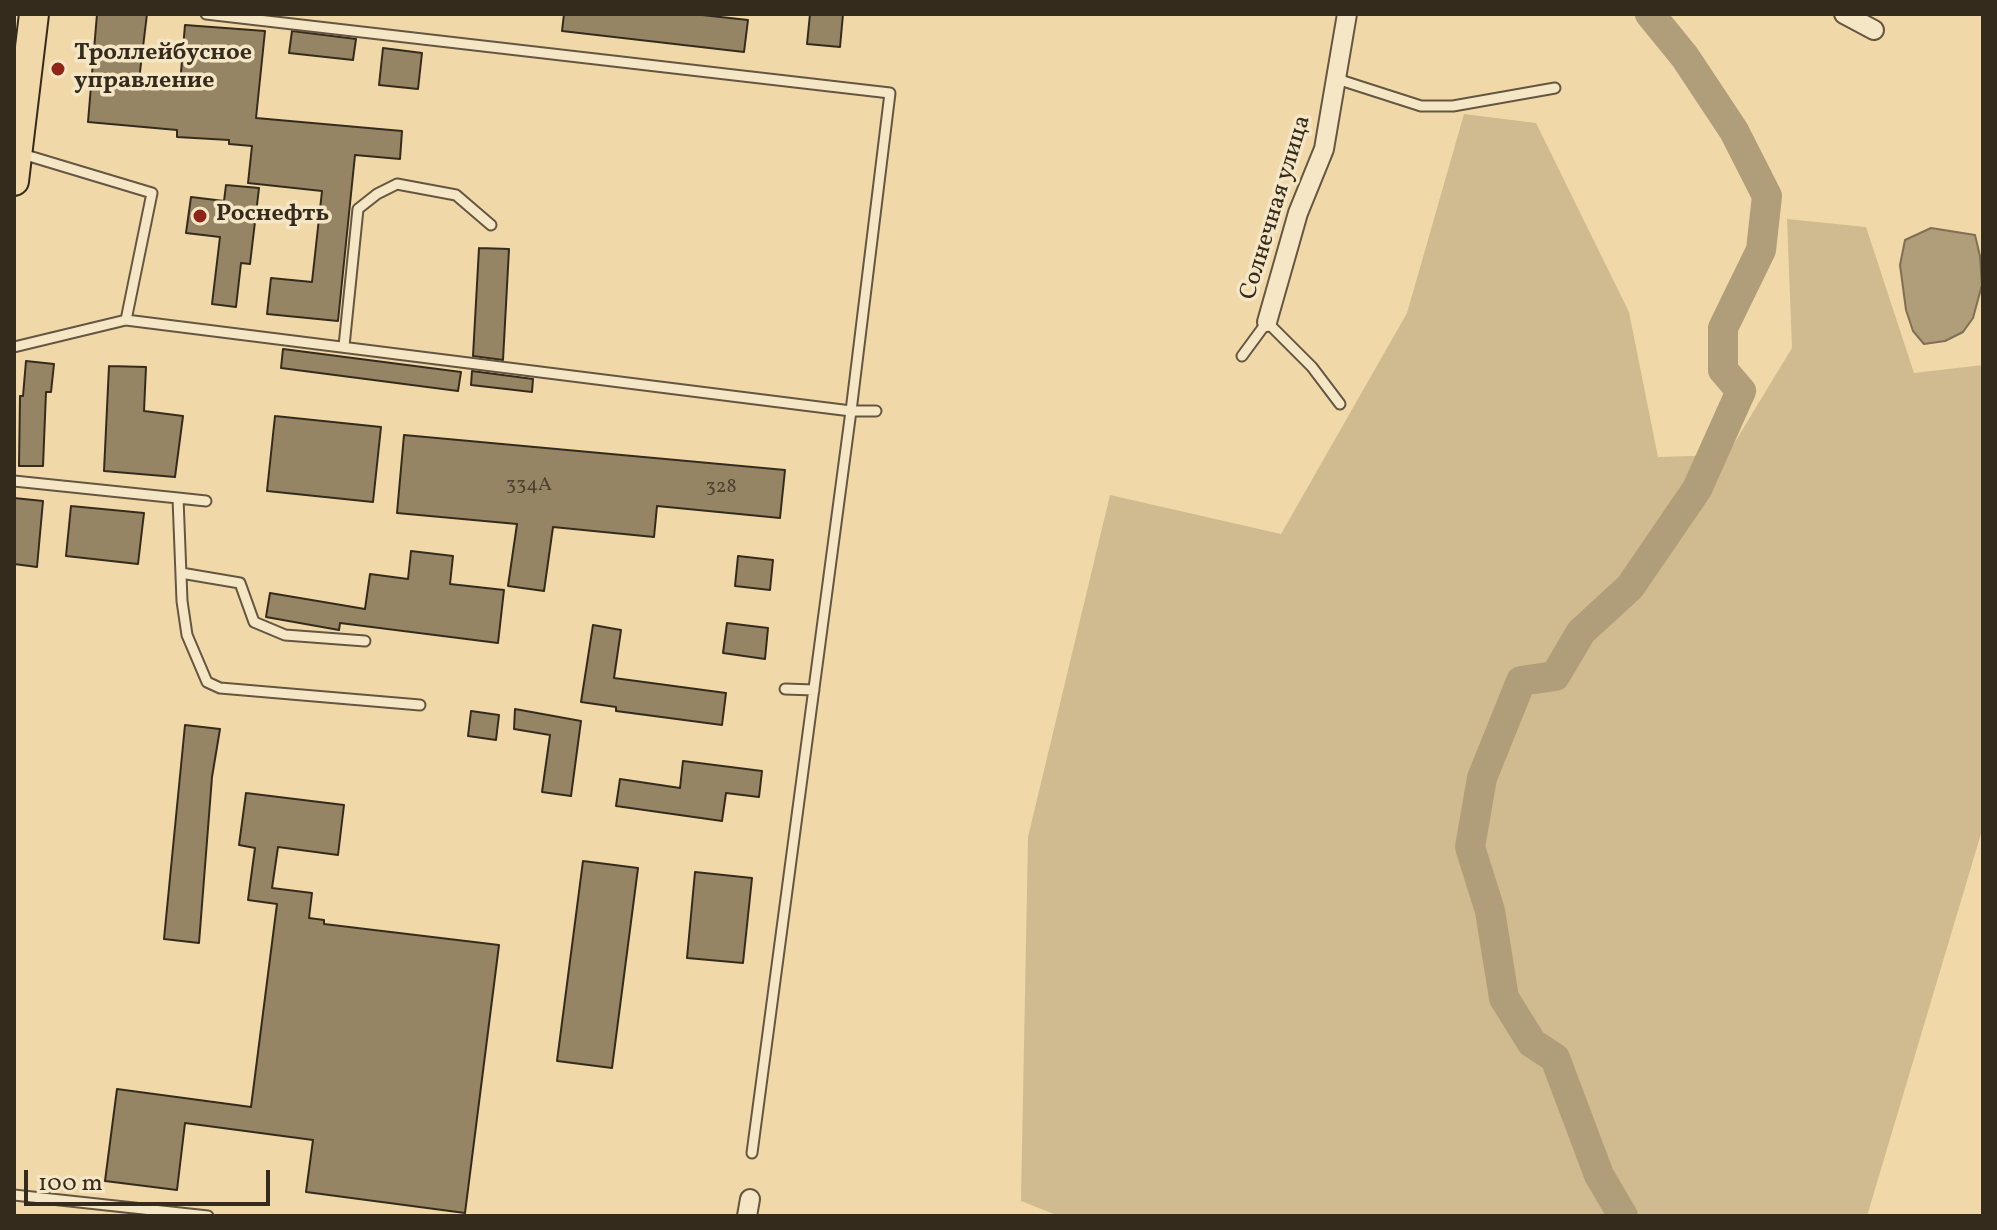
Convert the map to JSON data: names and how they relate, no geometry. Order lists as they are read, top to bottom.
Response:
{
  "streets": {
    "street": ["Солнечная улица"]
  },
  "places": ["Троллейбусное управление", "Роснефть"],
  "house_numbers": ["334А", "328"],
  "scale_bar": "100 m"
}
